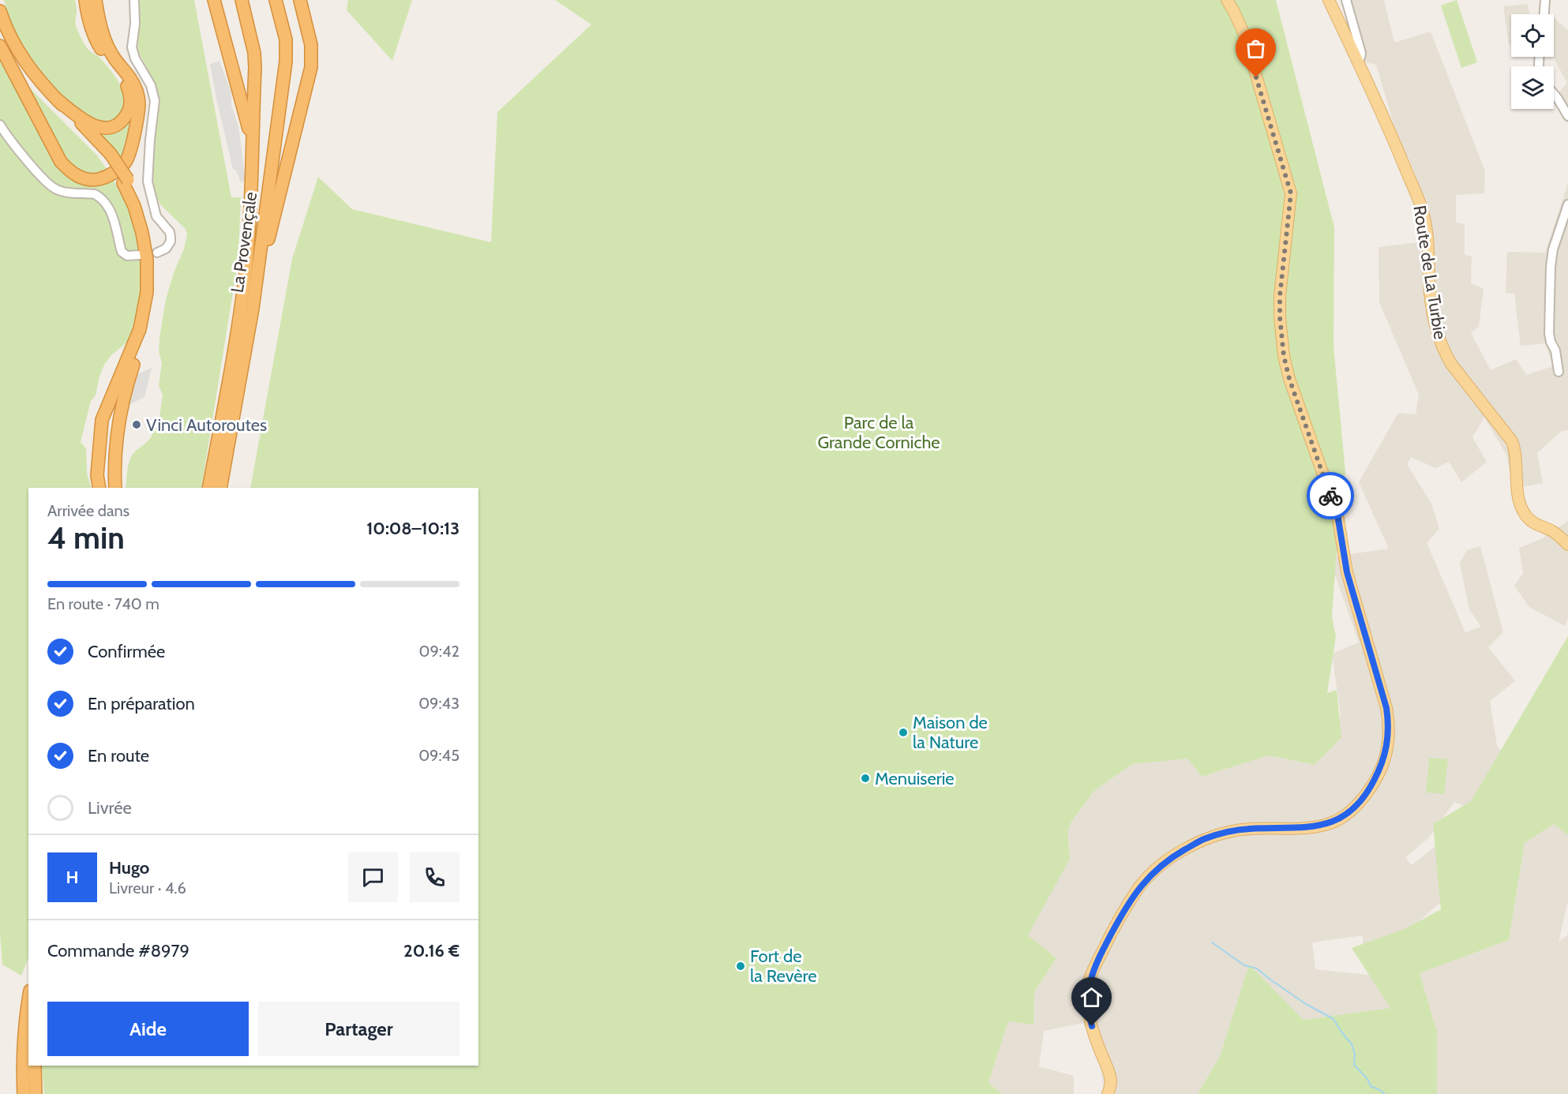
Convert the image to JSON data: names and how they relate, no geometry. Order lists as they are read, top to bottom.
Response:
{
  "streets": {
    "highway": ["La Provençale"],
    "main road": ["Route de La Turbie"]
  },
  "parks": ["Parc de la Grande Corniche"],
  "places": [
    "Vinci Autoroutes",
    "Maison de la Nature",
    "Menuiserie",
    "Fort de la Revère"
  ],
  "page": {
    "heading": ["4 min", "Arrivée dans", "10:08–10:13"],
    "panel": [
      "Hugo",
      "Livreur · 4.6",
      "Commande #8979",
      "20.16 €"
    ],
    "bar": "En route · 740 m",
    "list": [
      ["Confirmée", "09:42"],
      ["En préparation", "09:43"],
      ["En route", "09:45"],
      "Livrée"
    ],
    "round": "H",
    "buttons": ["Aide", "Partager"]
  }
}
